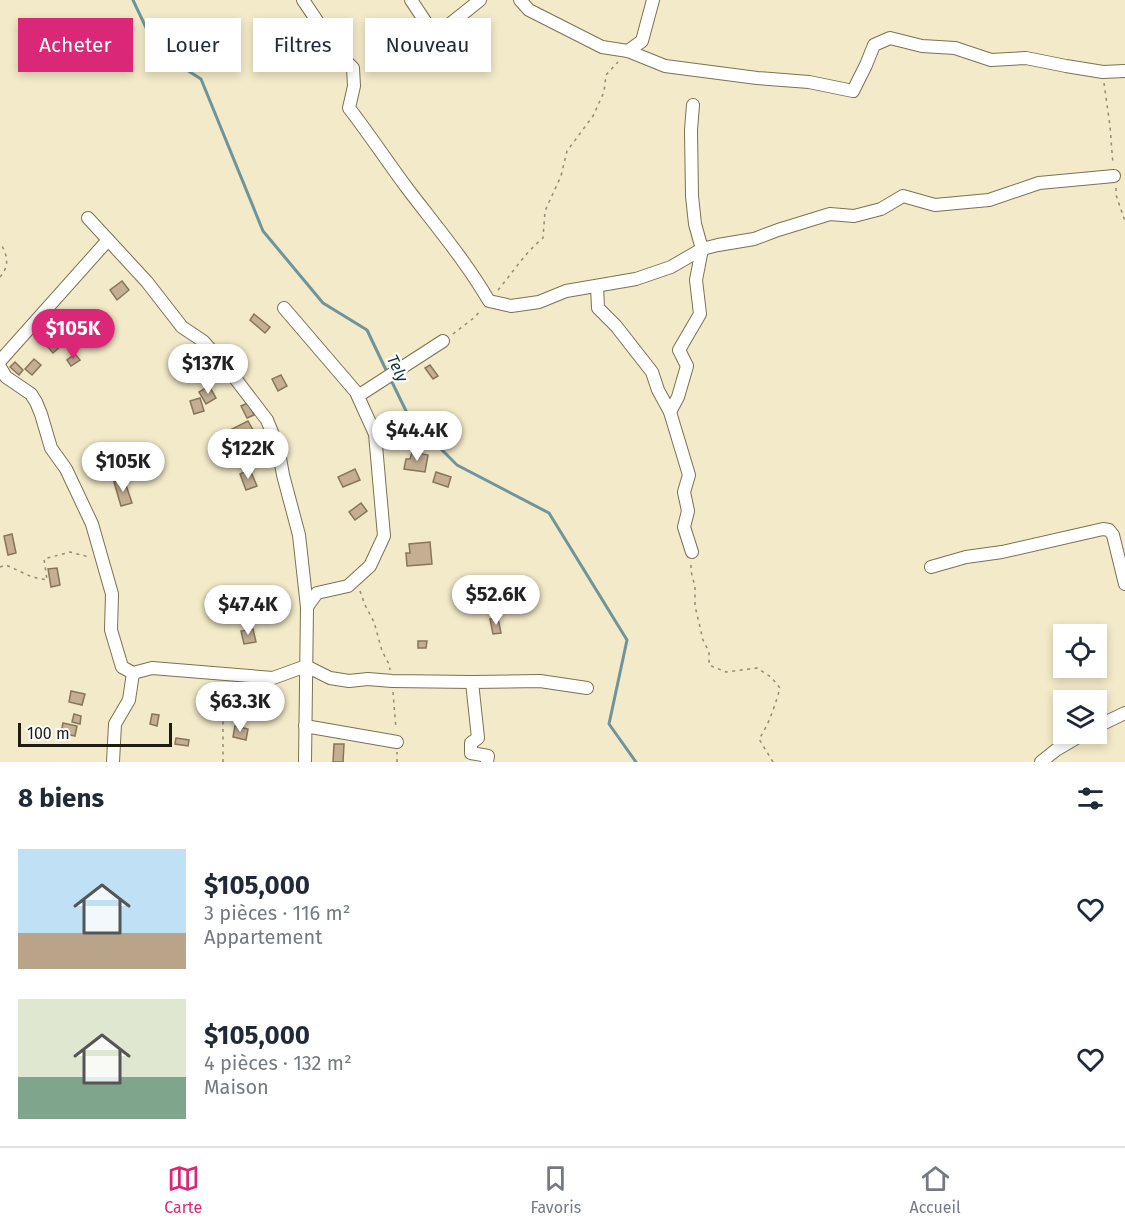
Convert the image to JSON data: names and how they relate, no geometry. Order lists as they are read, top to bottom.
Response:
{
  "water": ["Tely"],
  "scale_bar": "100 m",
  "page": {
    "chip": [
      "Acheter",
      "Louer",
      "Filtres",
      "Nouveau"
    ],
    "price": [
      "$105K",
      "$137K",
      "$44.4K",
      "$122K",
      "$105K",
      "$52.6K",
      "$47.4K",
      "$63.3K"
    ],
    "scale": "100 m",
    "heading": "8 biens",
    "list": [
      {
        "name": "$105,000",
        "note": "3 pièces · 116 m² · Appartement"
      },
      {
        "name": "$105,000",
        "note": "4 pièces · 132 m² · Maison"
      }
    ],
    "tabs": ["Carte", "Favoris", "Accueil"]
  }
}
